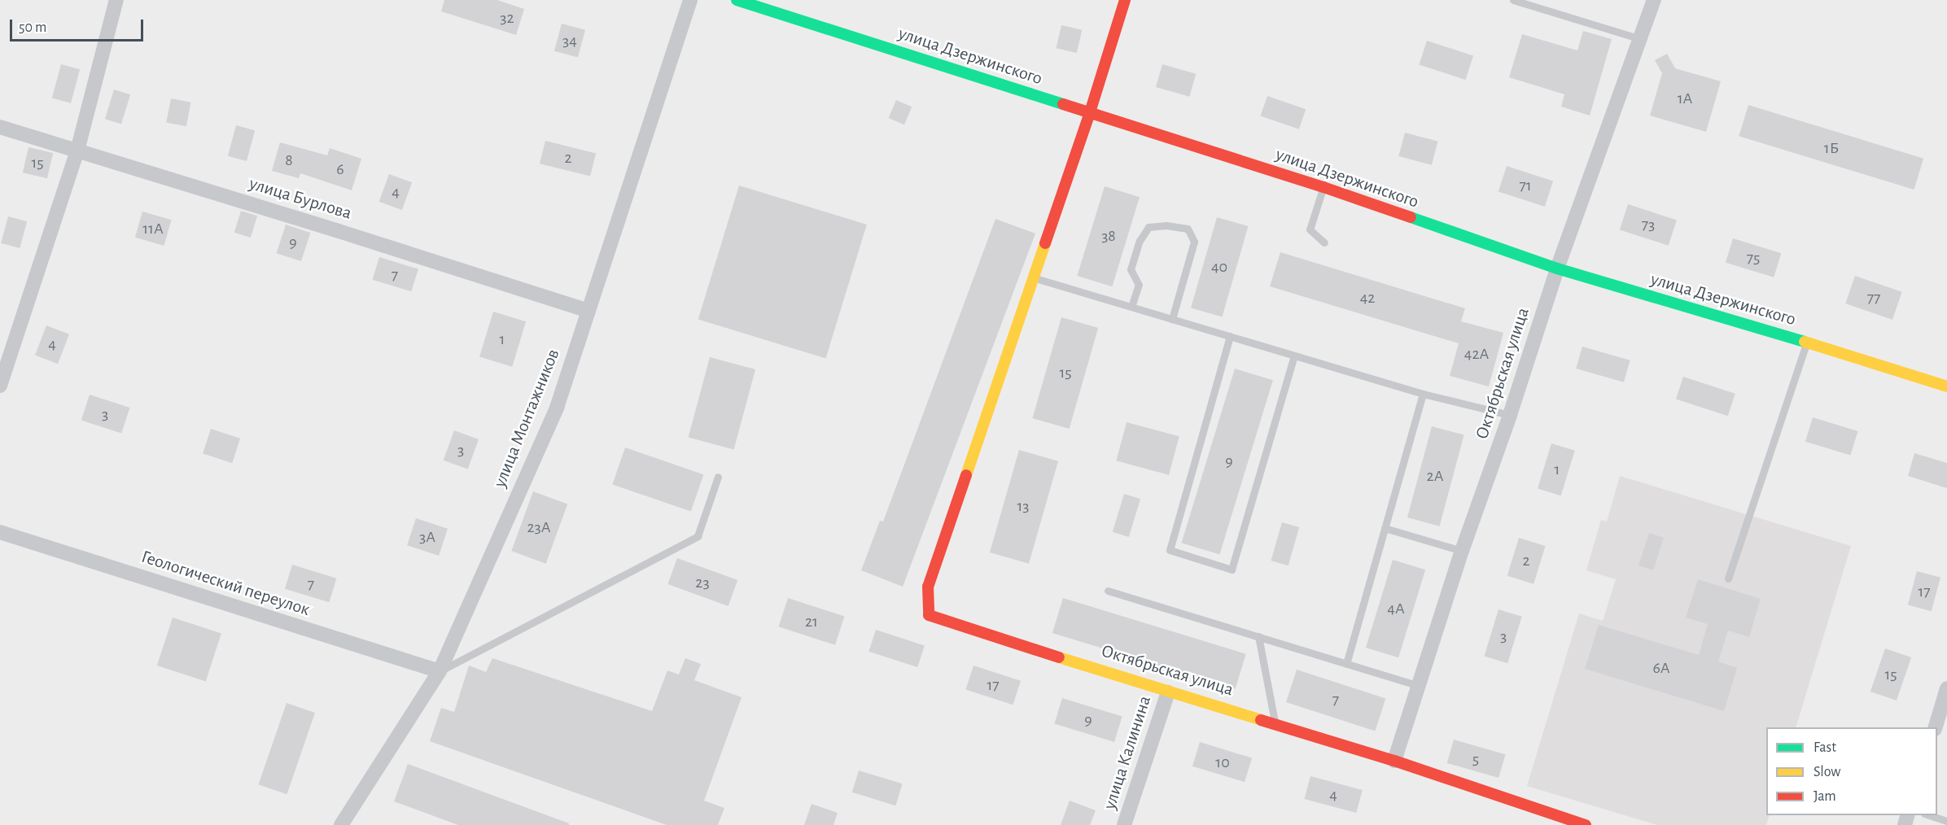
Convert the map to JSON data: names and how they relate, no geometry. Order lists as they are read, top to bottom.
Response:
{
  "streets": {
    "street": [
      "улица Дзержинского",
      "улица Бурлова",
      "Октябрьская улица",
      "улица Монтажников",
      "Геологический переулок",
      "улица Калинина"
    ]
  },
  "crossings": [
    ["улица Дзержинского", "Октябрьская улица"],
    ["улица Бурлова", "улица Монтажников"],
    ["Октябрьская улица", "улица Калинина"],
    ["улица Монтажников", "Геологический переулок"]
  ],
  "house_numbers": [
    "32",
    "34",
    "1А",
    "1Б",
    "2",
    "8",
    "15",
    "6",
    "71",
    "4",
    "73",
    "11А",
    "38",
    "9",
    "75",
    "40",
    "7",
    "42",
    "77",
    "1",
    "4",
    "42А",
    "15",
    "3",
    "3",
    "9",
    "1",
    "2А",
    "13",
    "23А",
    "3А",
    "2",
    "23",
    "7",
    "17",
    "4А",
    "21",
    "3",
    "6А",
    "15",
    "17",
    "7",
    "9",
    "5",
    "10",
    "4"
  ],
  "legend": ["Fast", "Slow", "Jam"],
  "scale_bar": "50 m"
}
